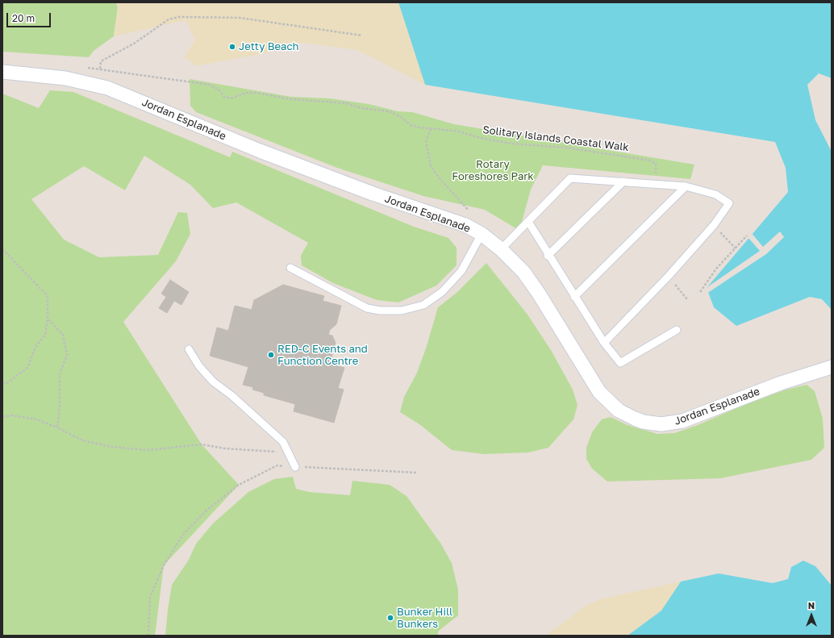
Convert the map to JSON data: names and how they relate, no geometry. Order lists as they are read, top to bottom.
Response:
{
  "streets": {
    "street": ["Jordan Esplanade"],
    "path": ["Solitary Islands Coastal Walk"]
  },
  "parks": ["Rotary Foreshores Park"],
  "places": ["Jetty Beach", "RED-C Events and Function Centre", "Bunker Hill Bunkers"],
  "scale_bar": "20 m",
  "north": "top"
}
